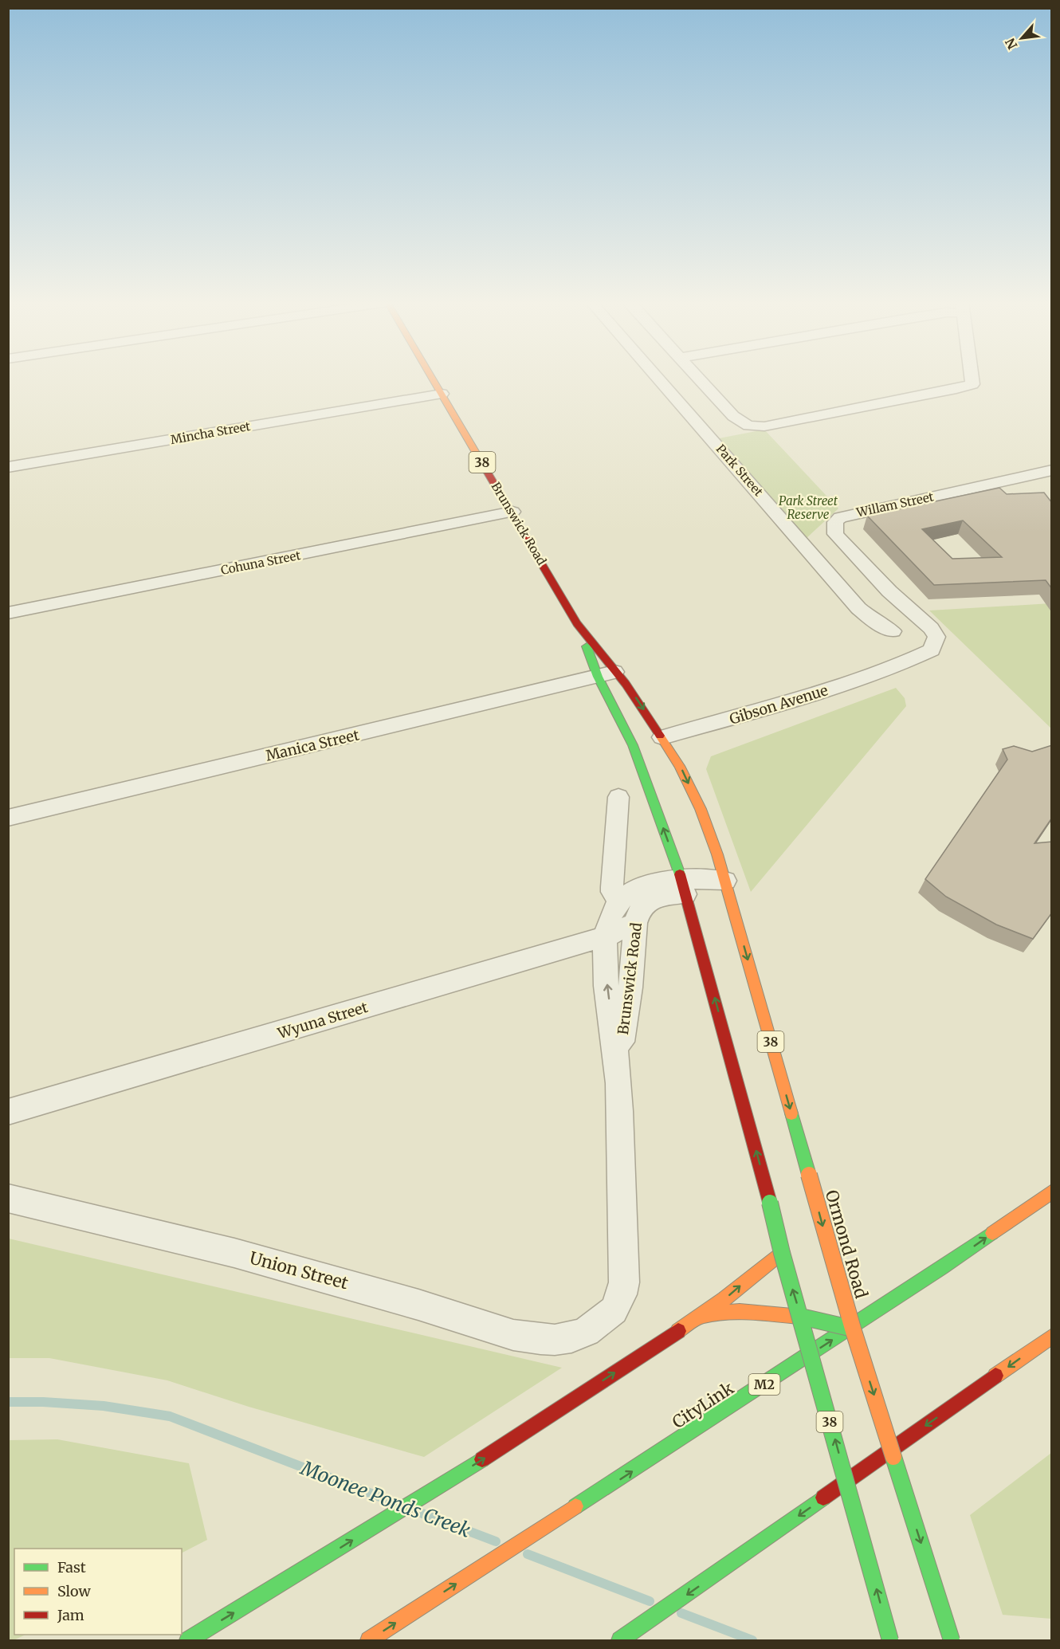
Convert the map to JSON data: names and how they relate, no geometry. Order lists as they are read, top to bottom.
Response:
{
  "streets": {
    "main road": [
      "38",
      "Brunswick Road",
      "Gibson Avenue",
      "Ormond Road",
      "M2",
      "CityLink"
    ],
    "street": [
      "Mincha Street",
      "Park Street",
      "Willam Street",
      "Cohuna Street",
      "Manica Street",
      "Wyuna Street",
      "Union Street"
    ]
  },
  "crossings": [
    ["Mincha Street", "Brunswick Road"],
    ["38", "Brunswick Road"],
    ["Willam Street", "Gibson Avenue"],
    ["Brunswick Road", "Cohuna Street"],
    ["Brunswick Road", "Gibson Avenue"],
    ["Brunswick Road", "Manica Street"],
    ["Brunswick Road", "Wyuna Street"],
    ["Brunswick Road", "Ormond Road"],
    ["Brunswick Road", "Union Street"]
  ],
  "water": ["Moonee Ponds Creek"],
  "parks": ["Park Street Reserve"],
  "legend": ["Fast", "Slow", "Jam"],
  "north": "bottom left"
}
